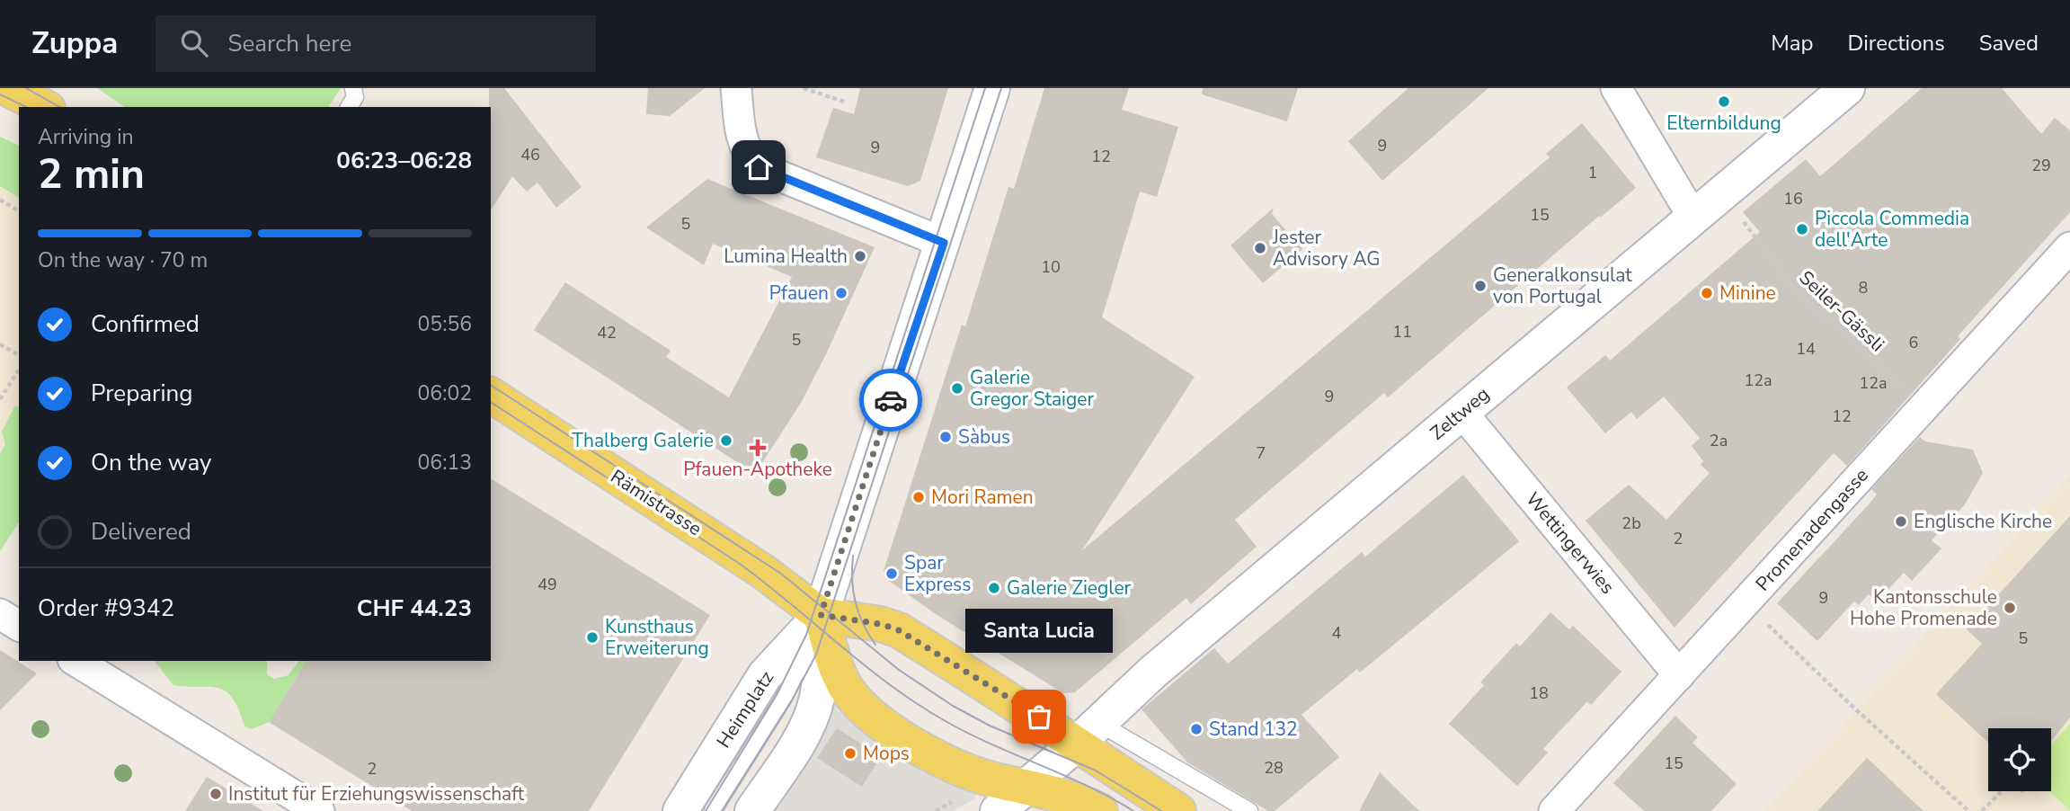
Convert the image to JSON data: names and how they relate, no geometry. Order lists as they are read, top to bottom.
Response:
{
  "streets": {
    "main road": ["Rämistrasse"],
    "street": [
      "Zeltweg",
      "Promenadengasse",
      "Wettingerwies",
      "Heimplatz"
    ],
    "path": ["Seiler-Gässli"]
  },
  "crossings": [
    ["Zeltweg", "Rämistrasse"],
    ["Zeltweg", "Wettingerwies"],
    ["Rämistrasse", "Heimplatz"],
    ["Promenadengasse", "Wettingerwies"]
  ],
  "places": {
    "other": [
      "Elternbildung",
      "Piccola Commedia dell'Arte",
      "Jester Advisory AG",
      "Lumina Health",
      "Generalkonsulat von Portugal",
      "Pfauen",
      "Minine",
      "Galerie Gregor Staiger",
      "Sàbus",
      "Thalberg Galerie",
      "Mori Ramen",
      "Englische Kirche",
      "Spar Express",
      "Galerie Ziegler",
      "Kantonsschule Hohe Promenade",
      "Kunsthaus Erweiterung",
      "Santa Lucia",
      "Stand 132",
      "Mops",
      "Institut für Erziehungswissenschaft"
    ],
    "health": ["Pfauen-Apotheke"]
  },
  "house_numbers": [
    "9",
    "9",
    "46",
    "12",
    "29",
    "1",
    "16",
    "15",
    "5",
    "10",
    "8",
    "11",
    "42",
    "5",
    "6",
    "14",
    "12a",
    "12a",
    "9",
    "12",
    "2a",
    "7",
    "2b",
    "2",
    "49",
    "9",
    "4",
    "5",
    "18",
    "15",
    "28",
    "2"
  ],
  "page": {
    "header": "Zuppa",
    "search": "Search here",
    "nav": ["Map", "Directions", "Saved"],
    "heading": ["2 min", "Arriving in", "06:23–06:28"],
    "panel": ["Order #9342", "CHF 44.23"],
    "bar": "On the way · 70 m",
    "list": [
      ["Confirmed", "05:56"],
      ["Preparing", "06:02"],
      ["On the way", "06:13"],
      "Delivered"
    ],
    "bubble": "Santa Lucia"
  }
}
